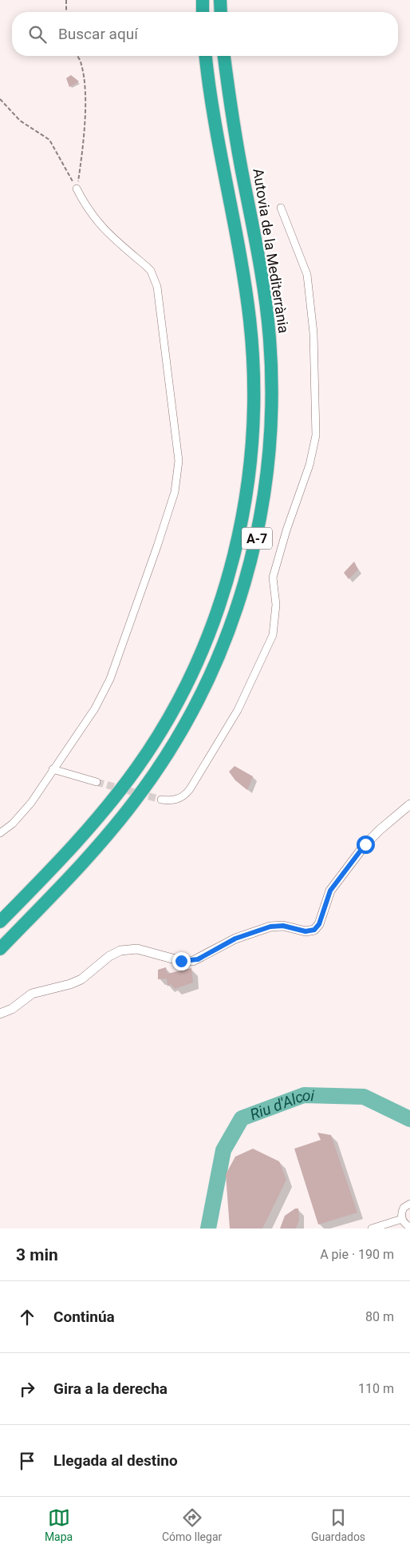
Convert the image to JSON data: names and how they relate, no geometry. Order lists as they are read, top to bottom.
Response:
{
  "streets": {
    "highway": ["Autovia de la Mediterrània", "A-7"]
  },
  "water": ["Riu d'Alcoi"],
  "page": {
    "search": "Buscar aquí",
    "heading": ["3 min", "A pie · 190 m"],
    "list": [
      ["Continúa", "80 m"],
      ["Gira a la derecha", "110 m"],
      "Llegada al destino"
    ],
    "nav": ["Mapa", "Cómo llegar", "Guardados"]
  }
}
